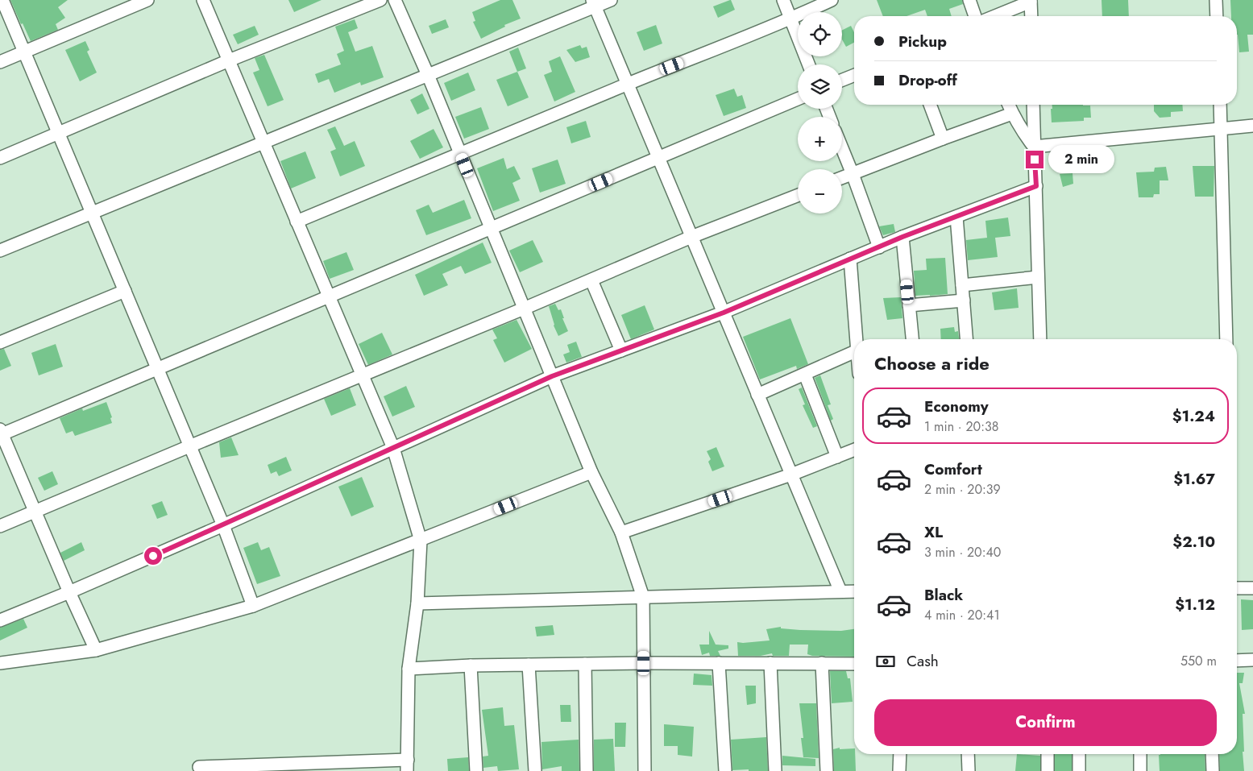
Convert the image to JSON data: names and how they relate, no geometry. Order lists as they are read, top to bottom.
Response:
{
  "page": {
    "map_buttons": ["+", "−"],
    "banner": ["Pickup", "Drop-off"],
    "bubble": "2 min",
    "heading": "Choose a ride",
    "list": [
      {
        "name": "Economy",
        "note": "1 min · 20:38",
        "value": "$1.24"
      },
      {
        "name": "Comfort",
        "note": "2 min · 20:39",
        "value": "$1.67"
      },
      {
        "name": "XL",
        "note": "3 min · 20:40",
        "value": "$2.10"
      },
      {
        "name": "Black",
        "note": "4 min · 20:41",
        "value": "$1.12"
      }
    ],
    "pay": ["Cash", "550 m"],
    "buttons": "Confirm"
  }
}
